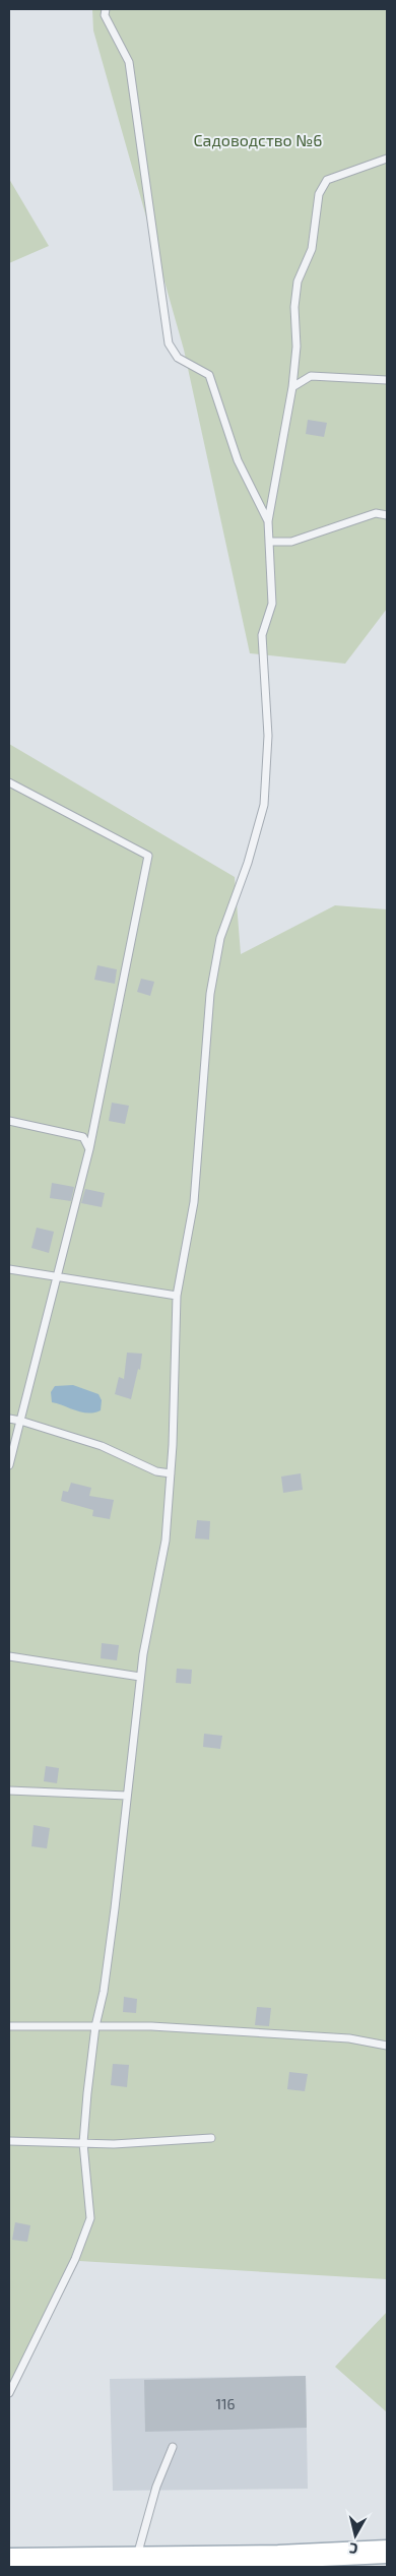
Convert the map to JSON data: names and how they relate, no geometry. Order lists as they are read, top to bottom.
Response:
{
  "parks": ["Садоводство №6"],
  "house_numbers": ["116"],
  "north": "bottom"
}
